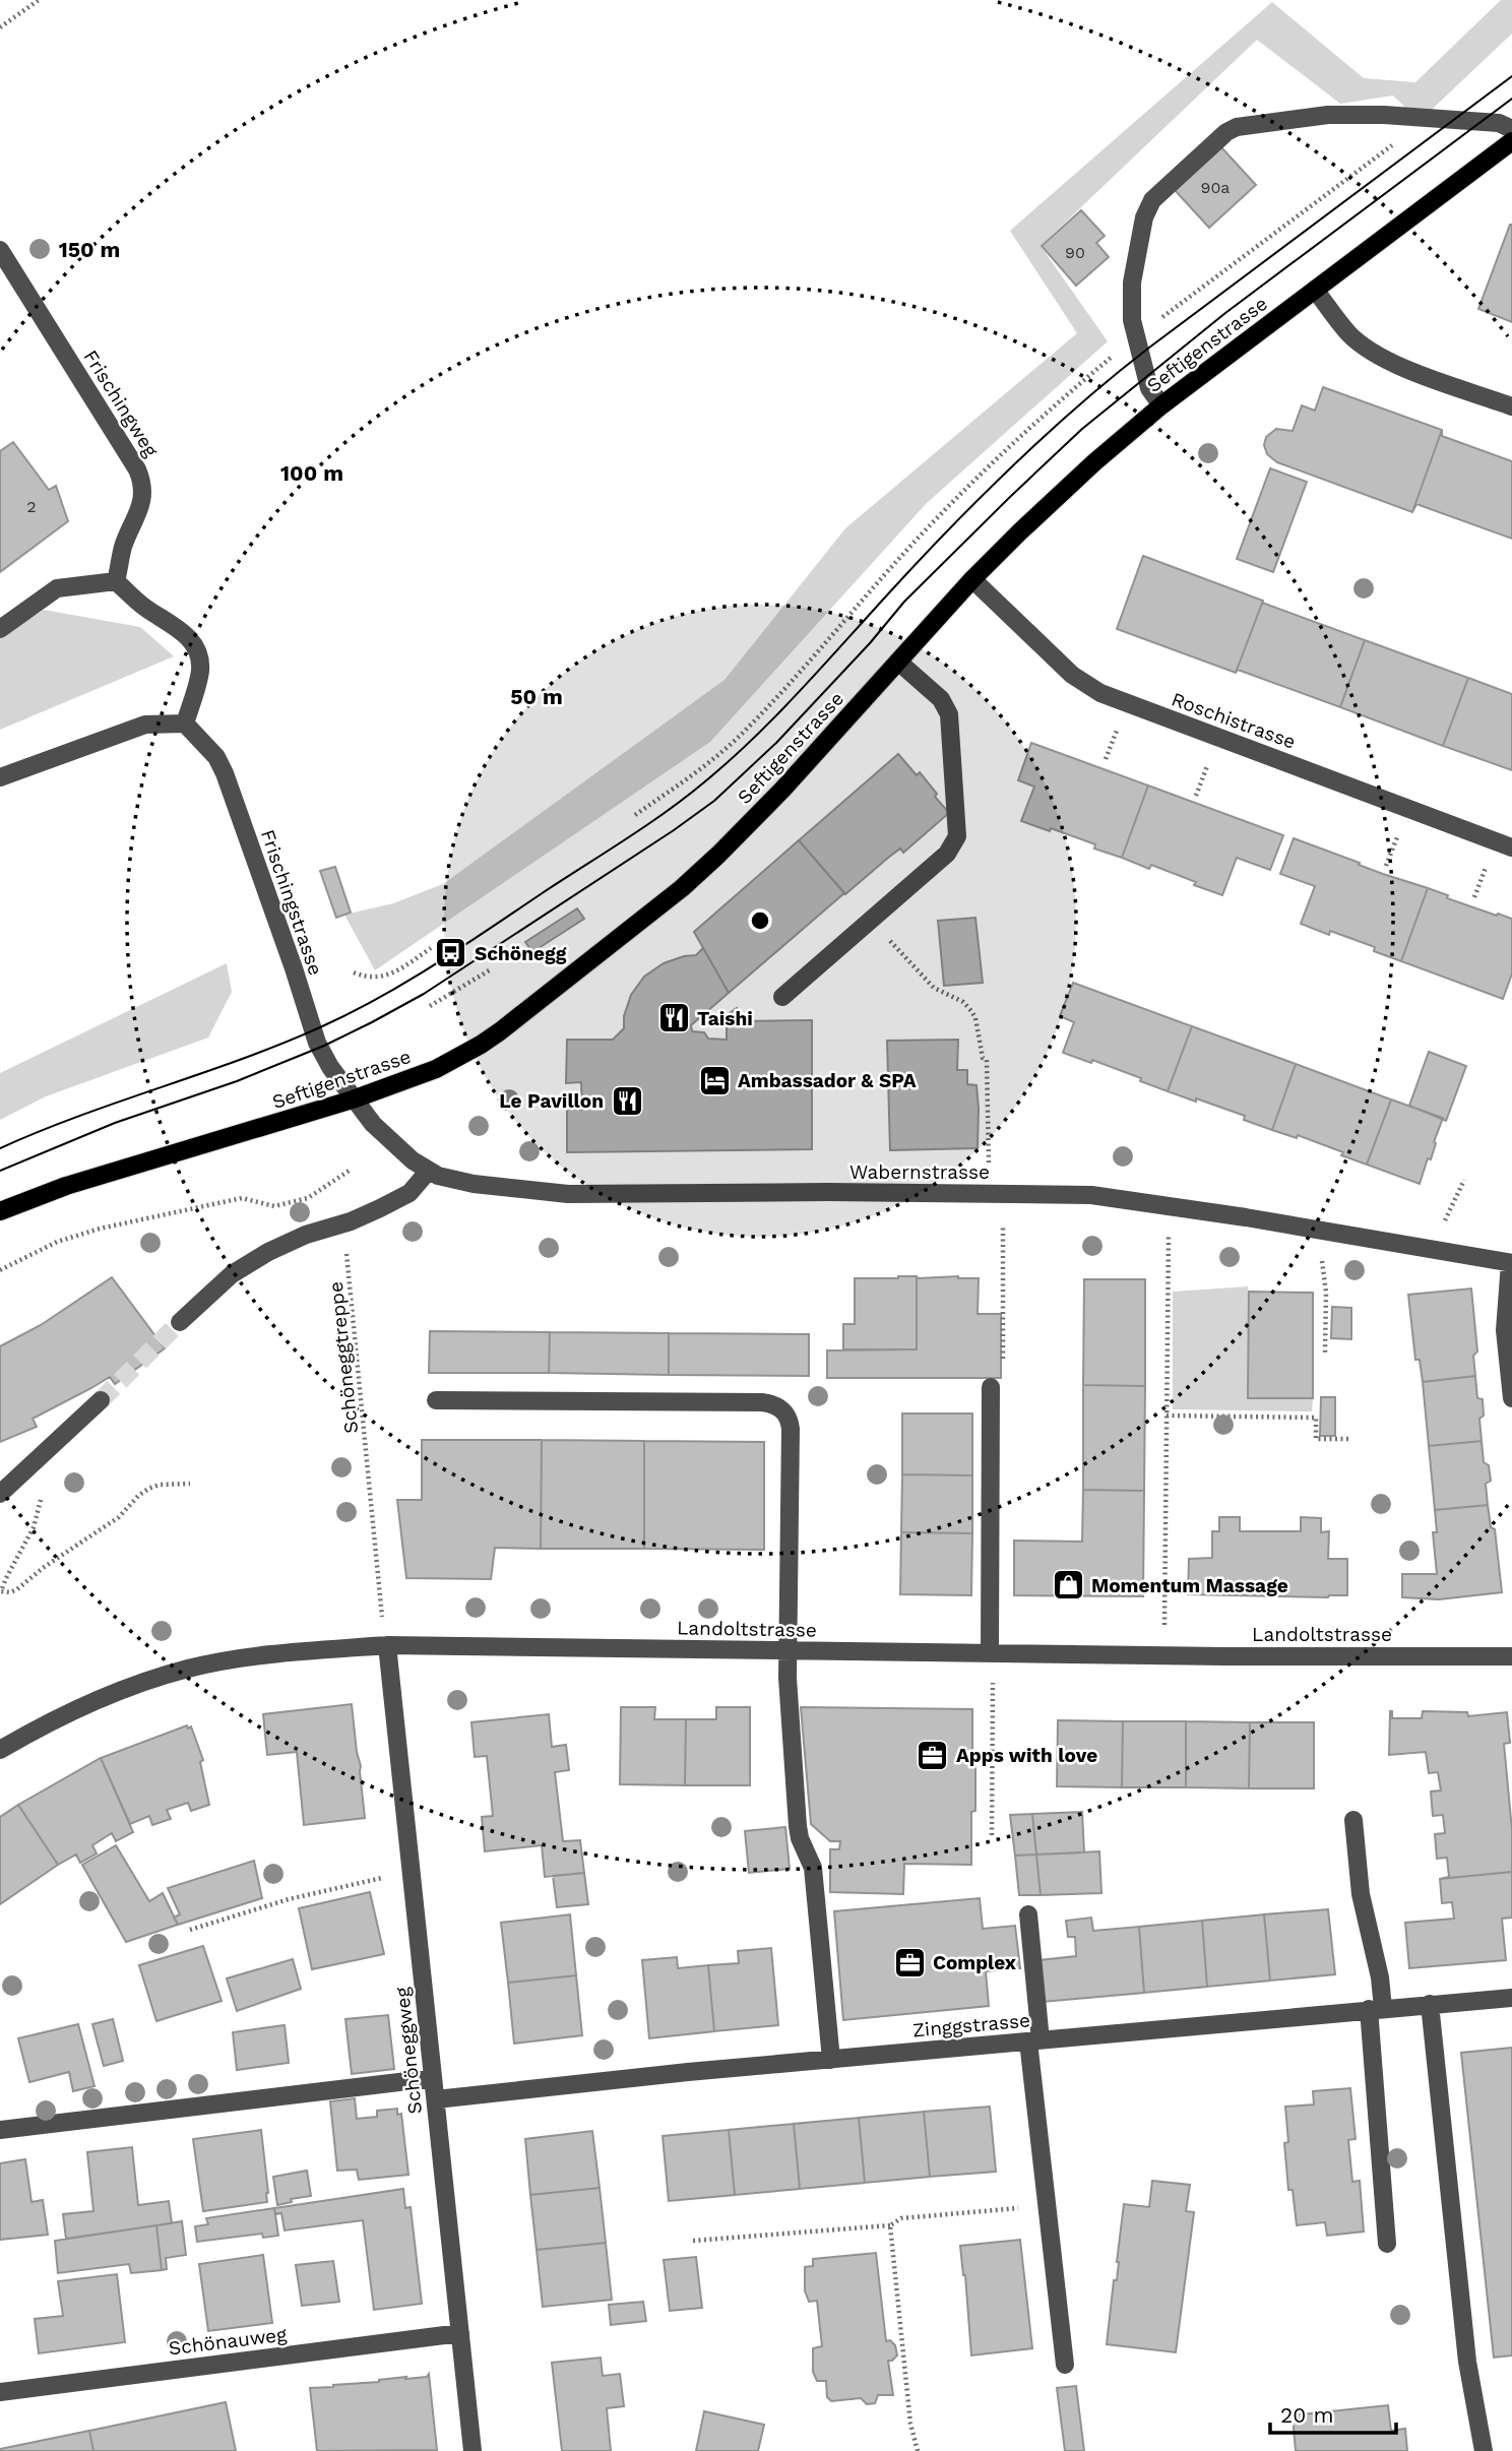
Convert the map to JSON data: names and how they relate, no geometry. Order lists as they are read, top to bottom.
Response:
{
  "streets": {
    "main road": ["Seftigenstrasse"],
    "street": [
      "Frischingweg",
      "Roschistrasse",
      "Frischingstrasse",
      "Wabernstrasse",
      "Landoltstrasse",
      "Zinggstrasse",
      "Schöneggweg",
      "Schönauweg"
    ],
    "path": ["Schöneggtreppe"]
  },
  "crossings": [
    ["Seftigenstrasse", "Roschistrasse"],
    ["Seftigenstrasse", "Frischingstrasse"],
    ["Seftigenstrasse", "Wabernstrasse"],
    ["Frischingstrasse", "Wabernstrasse"],
    ["Landoltstrasse", "Schöneggweg"],
    ["Zinggstrasse", "Schöneggweg"],
    ["Schöneggweg", "Schönauweg"]
  ],
  "places": {
    "bus stop": ["Schönegg"],
    "restaurant": ["Taishi", "Le Pavillon"],
    "hotel": ["Ambassador & SPA"],
    "shop": ["Momentum Massage"],
    "office": ["Apps with love", "Complex"]
  },
  "house_numbers": ["90a", "90", "2"],
  "scale_bar": "20 m",
  "rings": ["150 m", "100 m", "50 m"]
}
